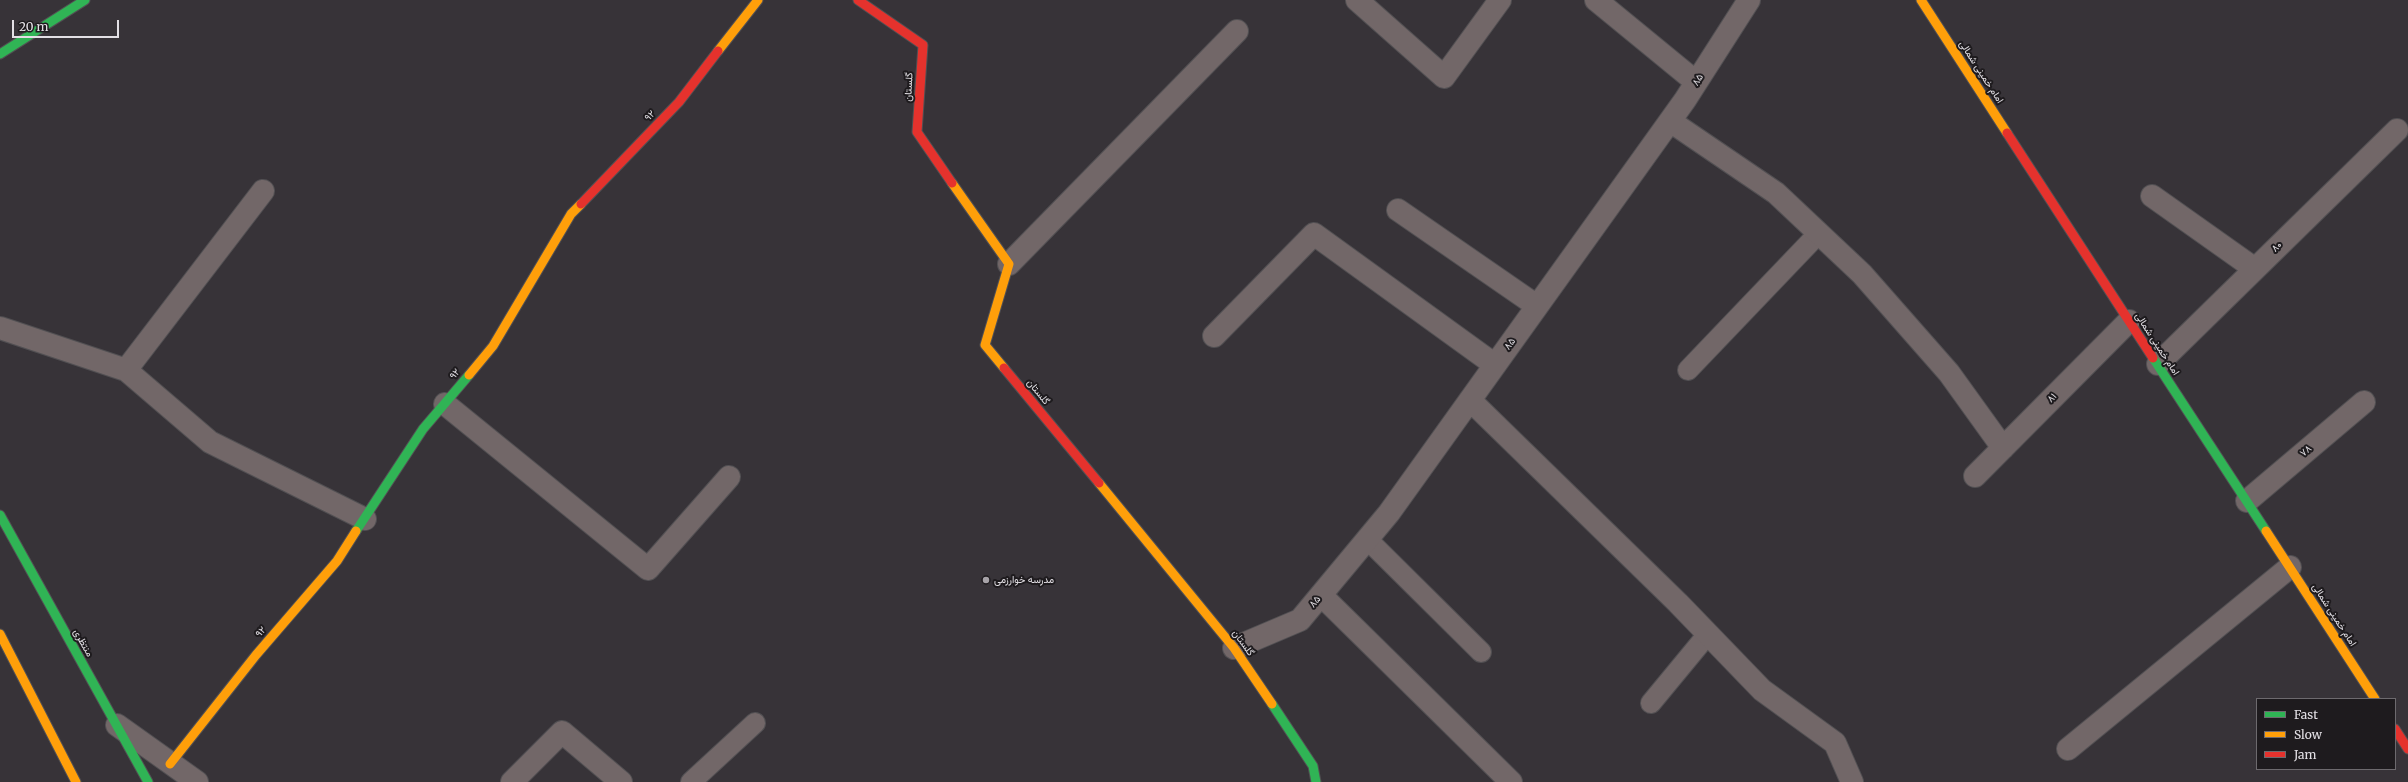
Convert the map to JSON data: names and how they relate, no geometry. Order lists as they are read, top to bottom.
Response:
{
  "streets": {
    "street": [
      "امام خمینی شمالی",
      "۸۵",
      "گلستان",
      "۹۲",
      "۸۰",
      "۸۱",
      "۷۸",
      "منتظری"
    ]
  },
  "crossings": [
    ["امام خمینی شمالی", "۸۰"],
    ["امام خمینی شمالی", "۸۱"],
    ["امام خمینی شمالی", "۷۸"],
    ["۸۵", "گلستان"]
  ],
  "places": ["مدرسه خوارزمی"],
  "legend": ["Fast", "Slow", "Jam"],
  "scale_bar": "20 m"
}
